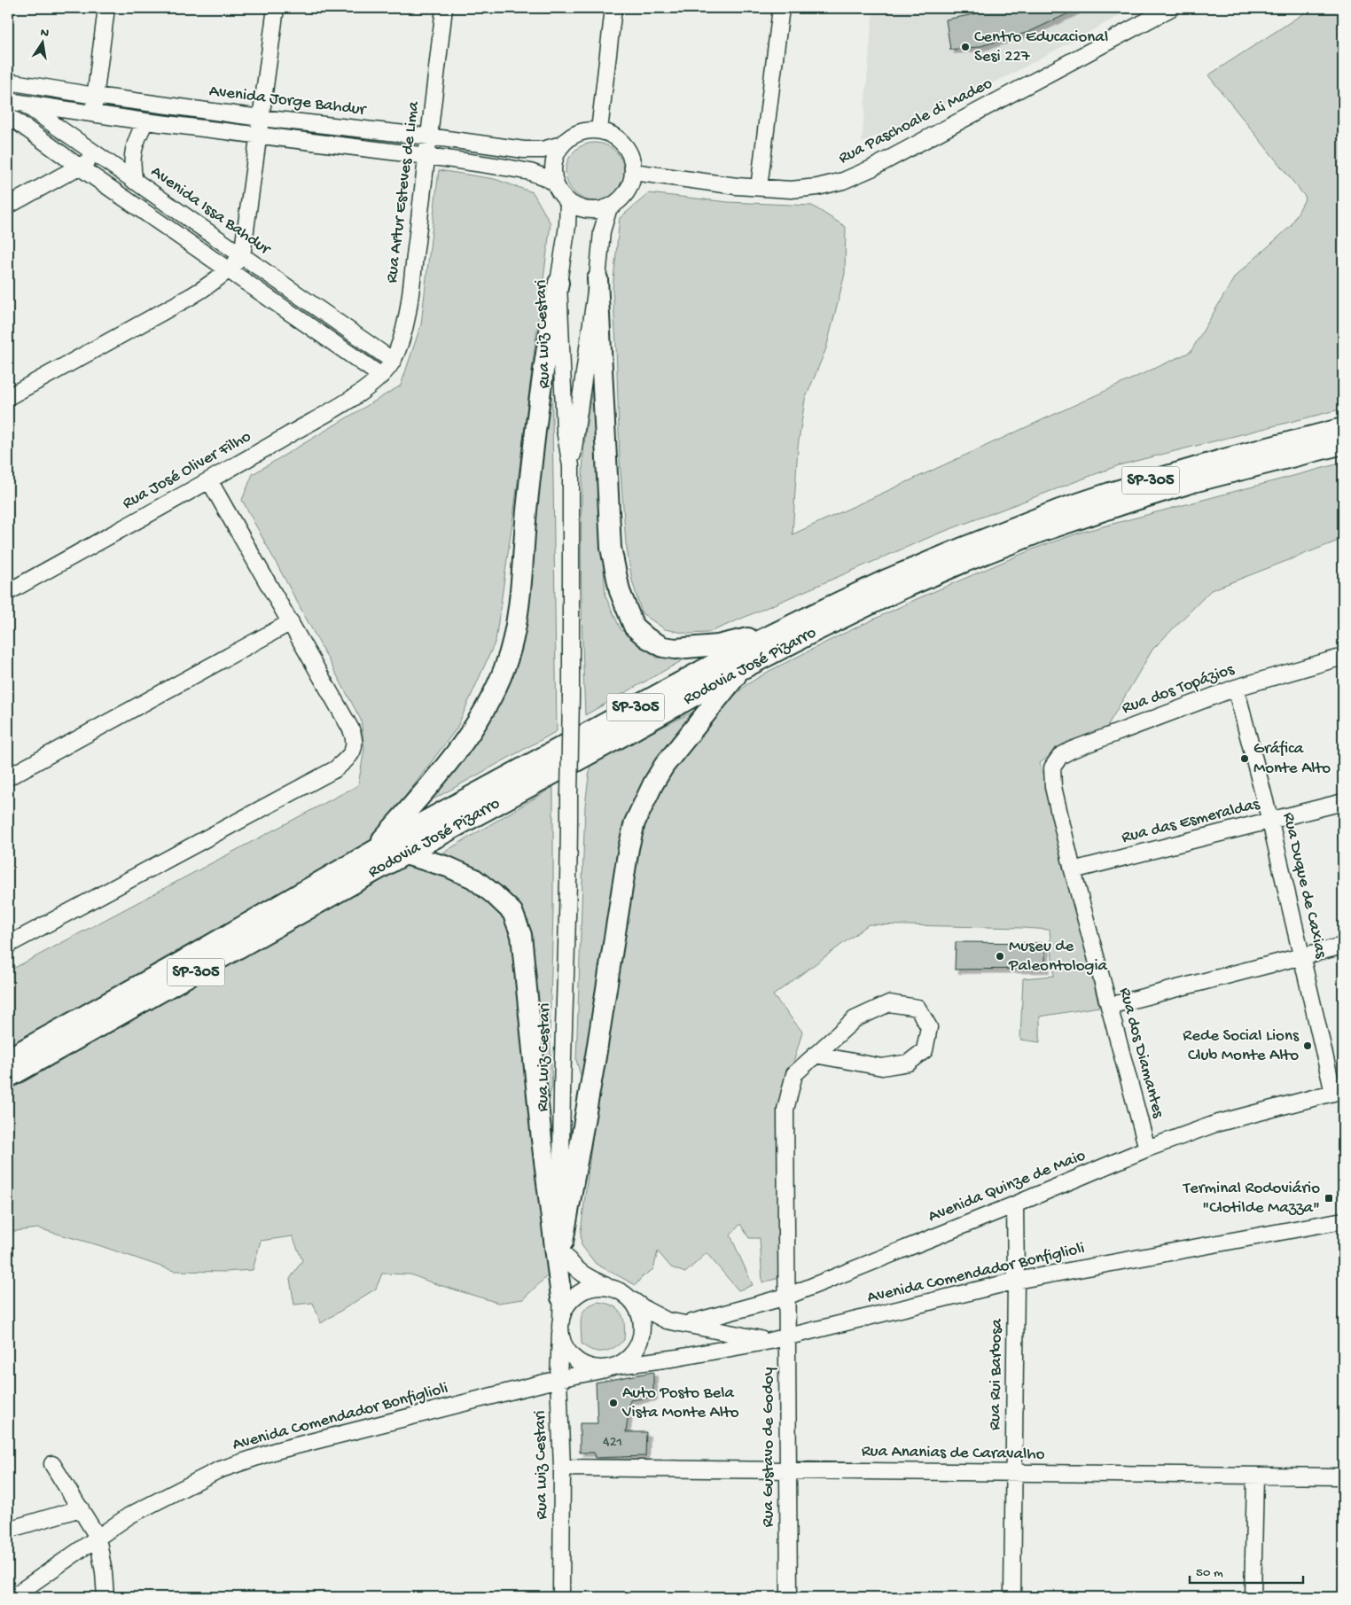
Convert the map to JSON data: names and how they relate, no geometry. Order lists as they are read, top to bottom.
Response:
{
  "streets": {
    "main road": ["SP-305", "Rodovia José Pizarro"],
    "street": [
      "Avenida Jorge Bahdur",
      "Rua Paschoale di Madeo",
      "Rua Artur Esteves de Lima",
      "Avenida Issa Bahdur",
      "Rua Luiz Cestari",
      "Rua José Oliver Filho",
      "Rua dos Topázios",
      "Rua das Esmeraldas",
      "Rua Duque de Caxias",
      "Rua dos Diamantes",
      "Avenida Quinze de Maio",
      "Avenida Comendador Bonfiglioli",
      "Rua Rui Barbosa",
      "Rua Gustavo de Godoy",
      "Rua Ananias de Caravalho"
    ]
  },
  "crossings": [
    ["Avenida Jorge Bahdur", "Rua Paschoale di Madeo"],
    ["Avenida Jorge Bahdur", "Rua Artur Esteves de Lima"],
    ["Avenida Jorge Bahdur", "Rua Luiz Cestari"],
    ["Rua Paschoale di Madeo", "Rua Luiz Cestari"],
    ["Rua Artur Esteves de Lima", "Avenida Issa Bahdur"],
    ["Rua Artur Esteves de Lima", "Rua José Oliver Filho"],
    ["Rua Luiz Cestari", "Avenida Comendador Bonfiglioli"],
    ["Rua Luiz Cestari", "Rua Ananias de Caravalho"],
    ["Rua dos Topázios", "Rua Duque de Caxias"],
    ["Rua dos Topázios", "Rua dos Diamantes"],
    ["Rua das Esmeraldas", "Rua Duque de Caxias"],
    ["Rua das Esmeraldas", "Rua dos Diamantes"],
    ["Rua Duque de Caxias", "Avenida Quinze de Maio"],
    ["Rua dos Diamantes", "Avenida Quinze de Maio"],
    ["Avenida Quinze de Maio", "Rua Rui Barbosa"],
    ["Avenida Quinze de Maio", "Rua Gustavo de Godoy"],
    ["Avenida Comendador Bonfiglioli", "Rua Rui Barbosa"],
    ["Avenida Comendador Bonfiglioli", "Rua Gustavo de Godoy"],
    ["Rua Rui Barbosa", "Rua Ananias de Caravalho"],
    ["Rua Gustavo de Godoy", "Rua Ananias de Caravalho"]
  ],
  "places": {
    "other": [
      "Centro Educacional Sesi 227",
      "Gráfica Monte Alto",
      "Museu de Paleontologia",
      "Rede Social Lions Club Monte Alto",
      "Auto Posto Bela Vista Monte Alto"
    ],
    "transit": ["Terminal Rodoviário \"Clotilde Mazza\""]
  },
  "house_numbers": ["421"],
  "scale_bar": "50 m",
  "north": "top"
}
